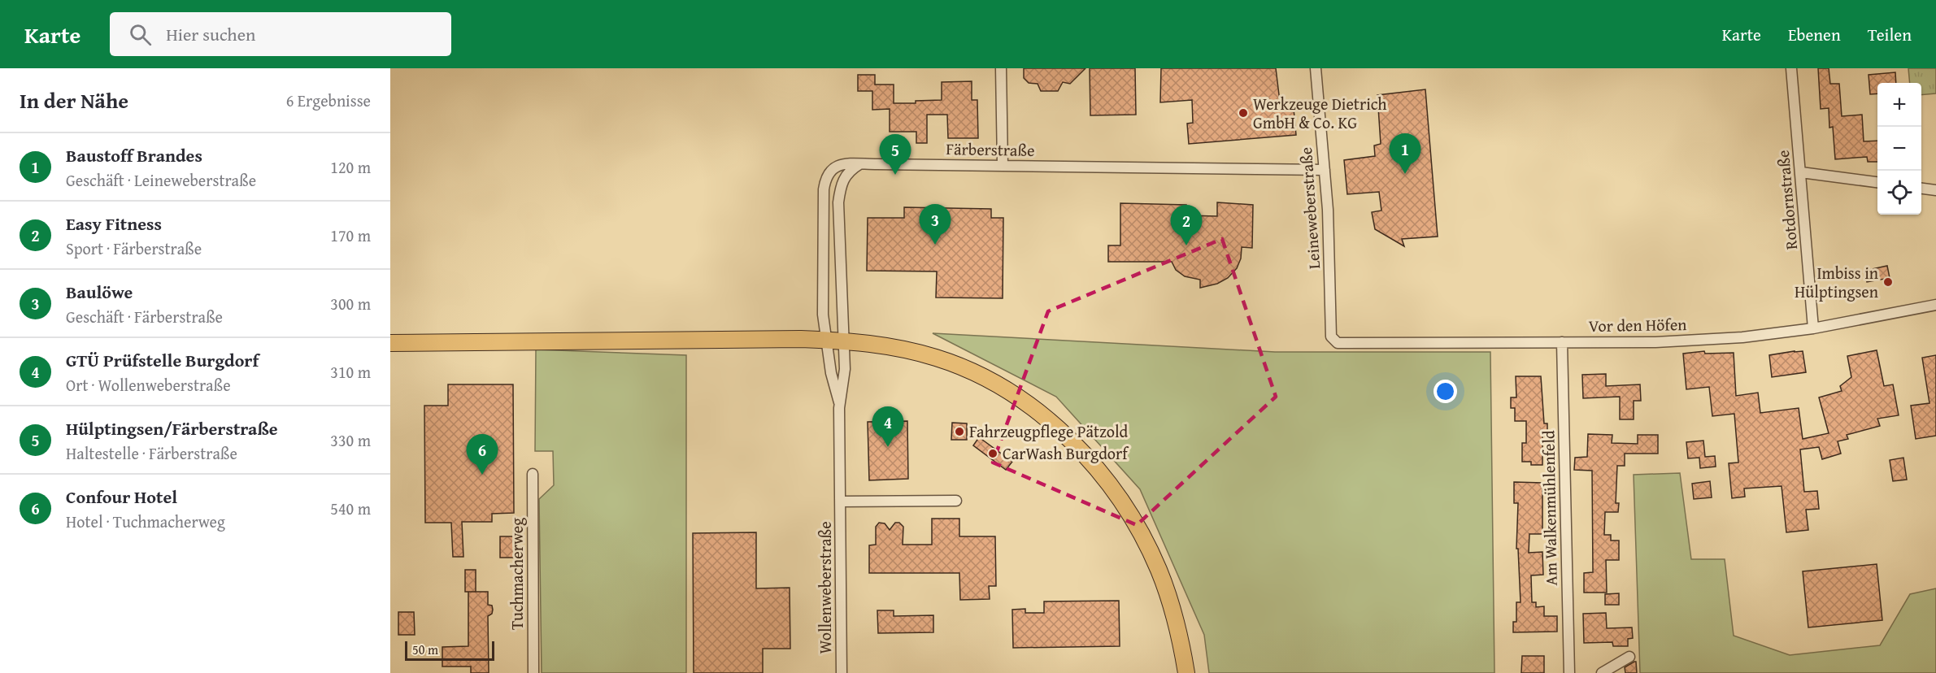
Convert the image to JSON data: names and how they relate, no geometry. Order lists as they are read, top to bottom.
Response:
{
  "streets": {
    "street": [
      "Färberstraße",
      "Rotdornstraße",
      "Leineweberstraße",
      "Vor den Höfen",
      "Am Walkenmühlenfeld",
      "Tuchmacherweg",
      "Wollenweberstraße"
    ]
  },
  "crossings": [
    ["Färberstraße", "Leineweberstraße"],
    ["Färberstraße", "Wollenweberstraße"],
    ["Rotdornstraße", "Vor den Höfen"],
    ["Leineweberstraße", "Vor den Höfen"],
    ["Vor den Höfen", "Am Walkenmühlenfeld"]
  ],
  "places": [
    "Werkzeuge Dietrich GmbH & Co. KG",
    "Imbiss in Hülptingsen",
    "Fahrzeugpflege Pätzold",
    "CarWash Burgdorf"
  ],
  "scale_bar": "50 m",
  "page": {
    "header": "Karte",
    "search": "Hier suchen",
    "nav": ["Karte", "Ebenen", "Teilen"],
    "heading": ["In der Nähe", "6 Ergebnisse"],
    "map_buttons": ["+", "−"],
    "list": [
      {
        "mark": "1",
        "name": "Baustoff Brandes",
        "note": "Geschäft · Leineweberstraße",
        "value": "120 m"
      },
      {
        "mark": "2",
        "name": "Easy Fitness",
        "note": "Sport · Färberstraße",
        "value": "170 m"
      },
      {
        "mark": "3",
        "name": "Baulöwe",
        "note": "Geschäft · Färberstraße",
        "value": "300 m"
      },
      {
        "mark": "4",
        "name": "GTÜ Prüfstelle Burgdorf",
        "note": "Ort · Wollenweberstraße",
        "value": "310 m"
      },
      {
        "mark": "5",
        "name": "Hülptingsen/Färberstraße",
        "note": "Haltestelle · Färberstraße",
        "value": "330 m"
      },
      {
        "mark": "6",
        "name": "Confour Hotel",
        "note": "Hotel · Tuchmacherweg",
        "value": "540 m"
      }
    ],
    "pins": [
      "1",
      "5",
      "3",
      "2",
      "4",
      "6"
    ],
    "scale": "50 m"
  }
}
